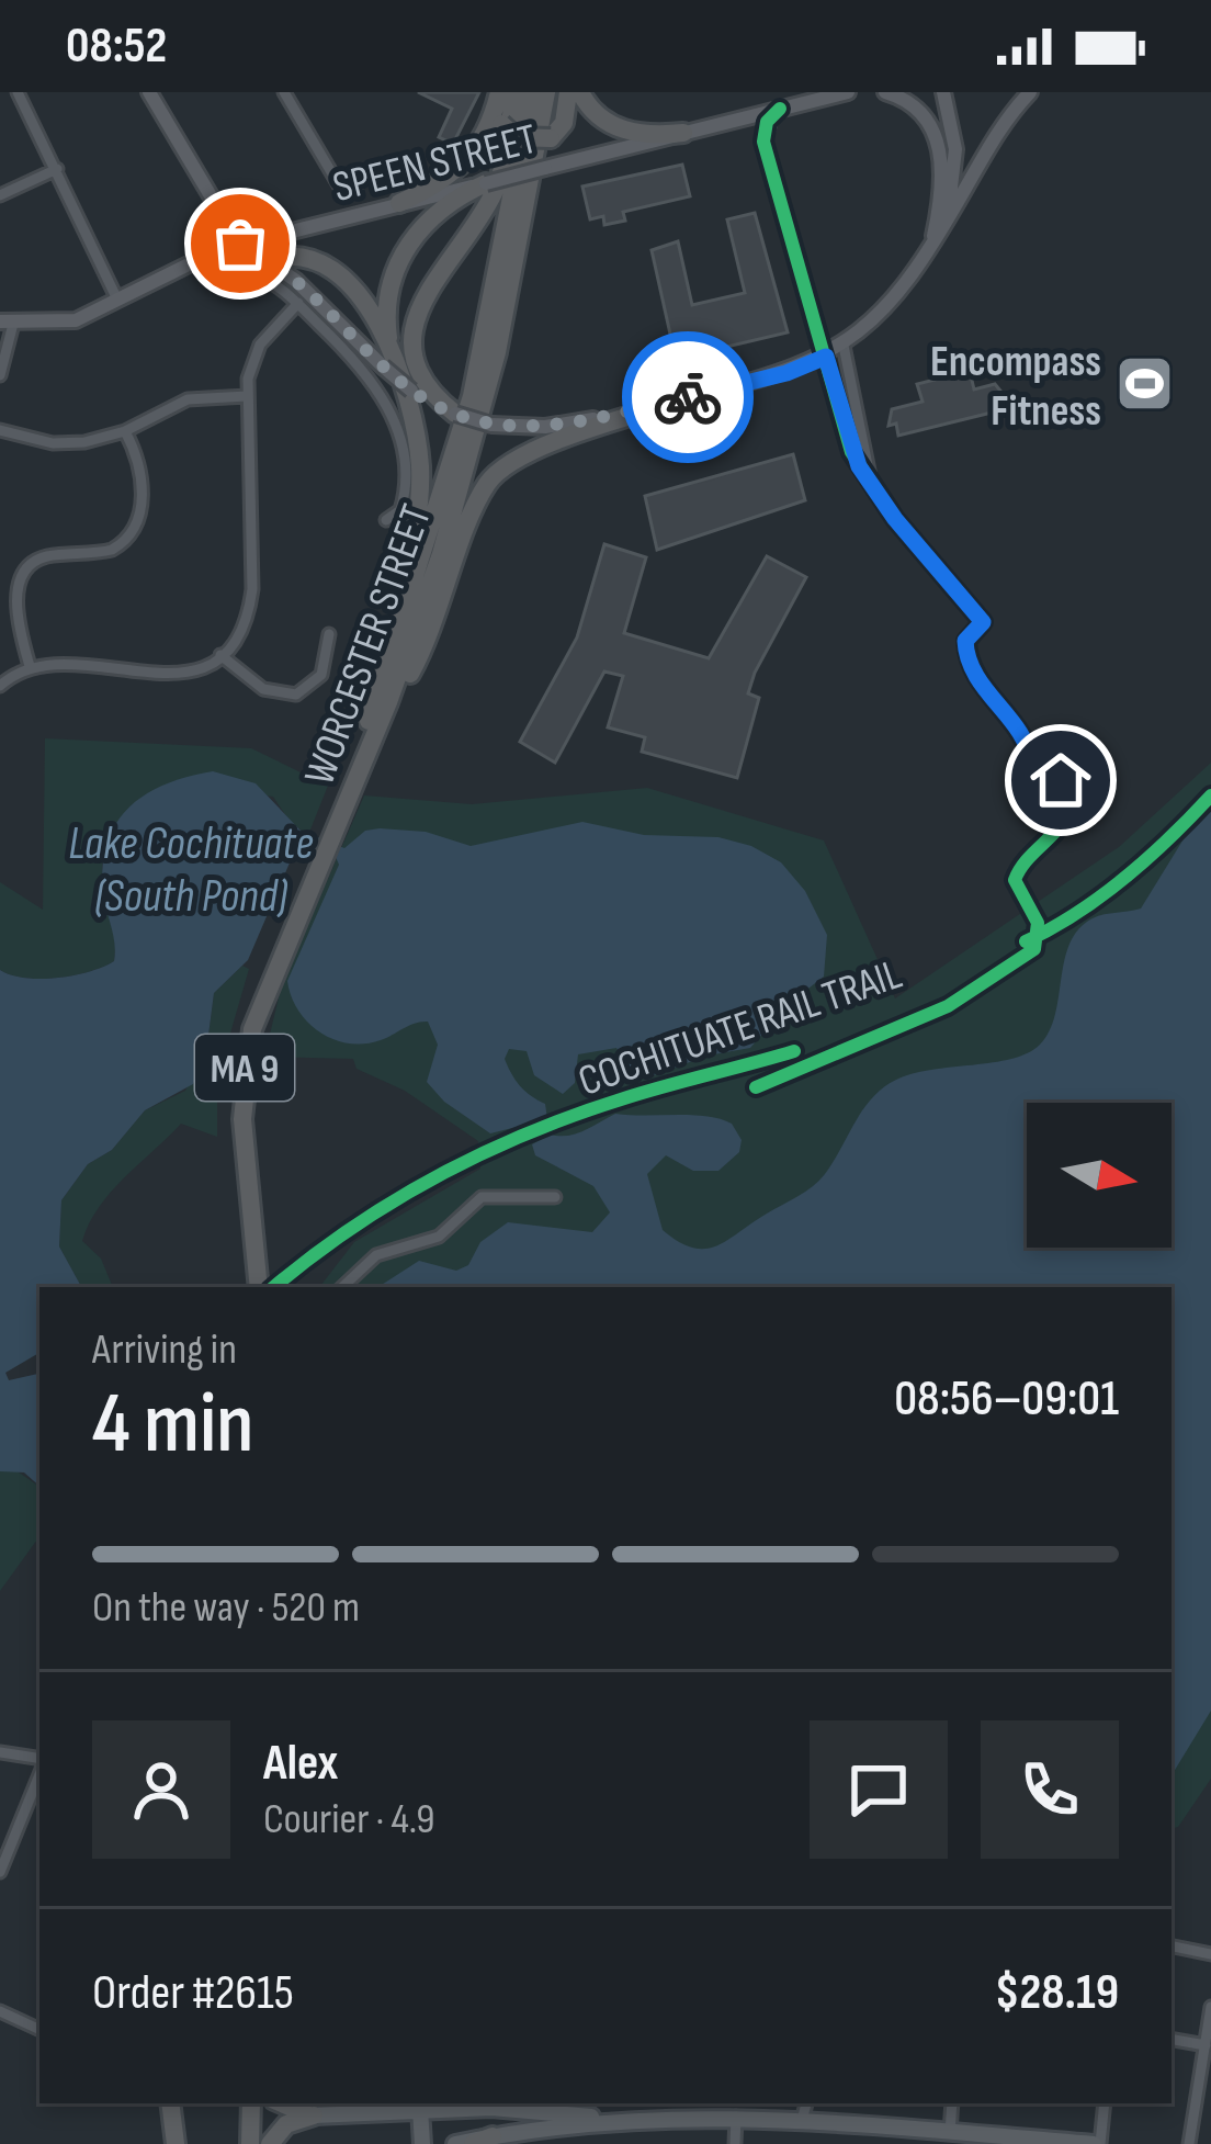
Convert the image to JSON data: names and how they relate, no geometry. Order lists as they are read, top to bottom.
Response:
{
  "streets": {
    "highway": ["WORCESTER STREET", "MA 9"],
    "main road": ["SPEEN STREET"],
    "cycle path": ["COCHITUATE RAIL TRAIL"]
  },
  "water": ["Lake Cochituate (South Pond)"],
  "places": {
    "sports": ["Encompass Fitness"]
  },
  "north": "right",
  "page": {
    "status": "08:52",
    "heading": ["4 min", "Arriving in", "08:56–09:01"],
    "panel": [
      "Alex",
      "Courier · 4.9",
      "Order #2615",
      "$28.19"
    ],
    "bar": "On the way · 520 m"
  }
}
